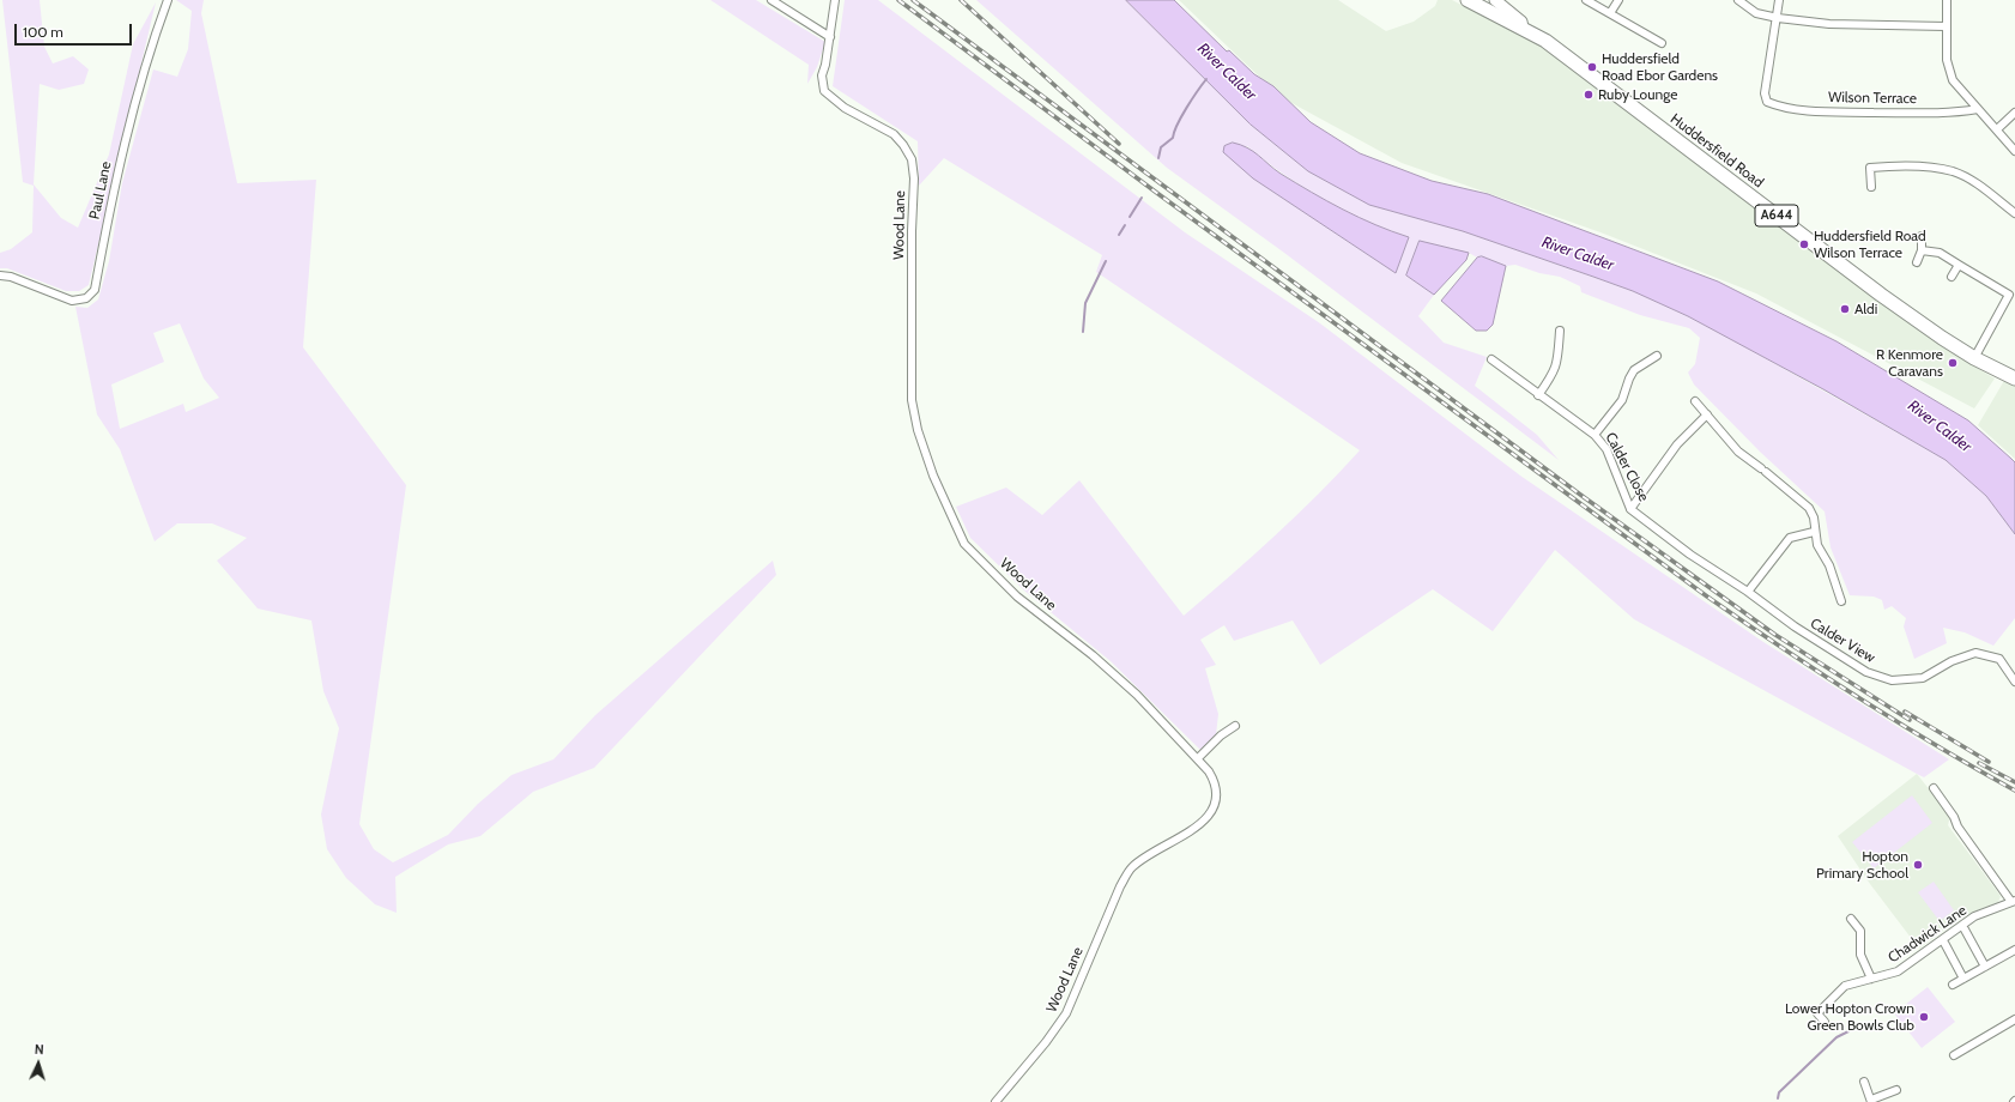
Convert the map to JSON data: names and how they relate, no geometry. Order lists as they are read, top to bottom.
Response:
{
  "streets": {
    "highway": ["Huddersfield Road", "A644"],
    "street": [
      "Wilson Terrace",
      "Paul Lane",
      "Wood Lane",
      "Calder Close",
      "Calder View",
      "Chadwick Lane"
    ]
  },
  "crossings": [
    ["Calder Close", "Calder View"]
  ],
  "water": ["River Calder"],
  "places": [
    "Huddersfield Road Ebor Gardens",
    "Ruby Lounge",
    "Huddersfield Road Wilson Terrace",
    "Aldi",
    "R Kenmore Caravans",
    "Hopton Primary School",
    "Lower Hopton Crown Green Bowls Club"
  ],
  "scale_bar": "100 m",
  "north": "top"
}
